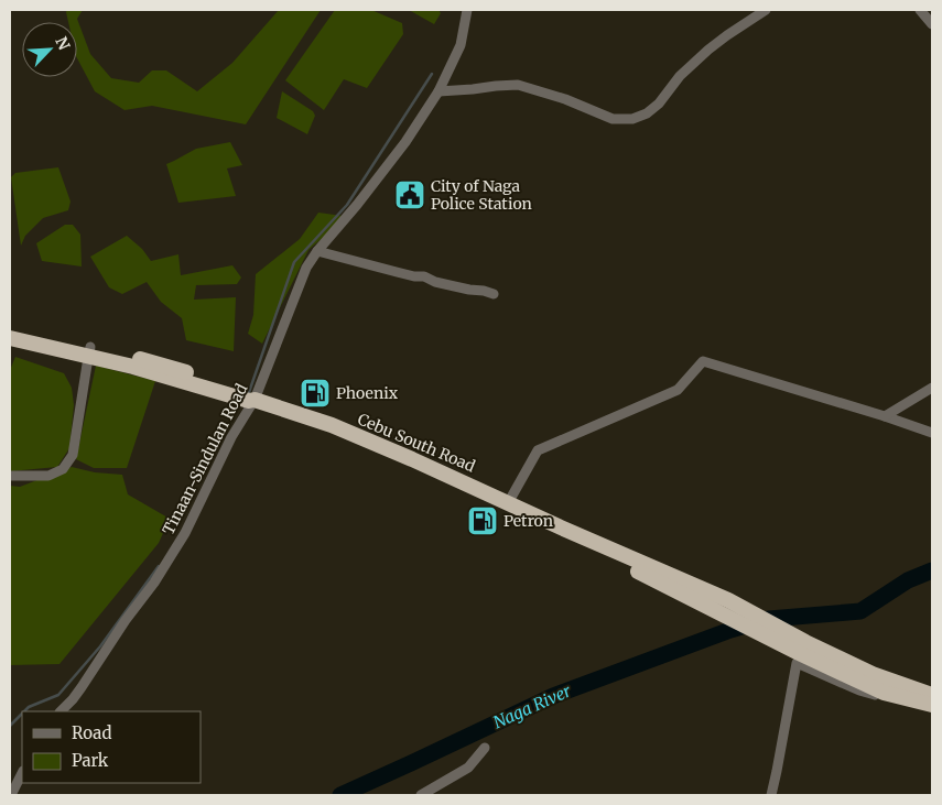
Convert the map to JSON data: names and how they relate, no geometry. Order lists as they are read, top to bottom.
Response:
{
  "streets": {
    "highway": ["Cebu South Road"],
    "street": ["Tinaan-Sindulan Road"]
  },
  "crossings": [
    ["Cebu South Road", "Tinaan-Sindulan Road"]
  ],
  "water": ["Naga River"],
  "places": {
    "public building": ["City of Naga Police Station"],
    "fuel station": ["Phoenix", "Petron"]
  },
  "legend": ["Road", "Park"],
  "north": "top right"
}
